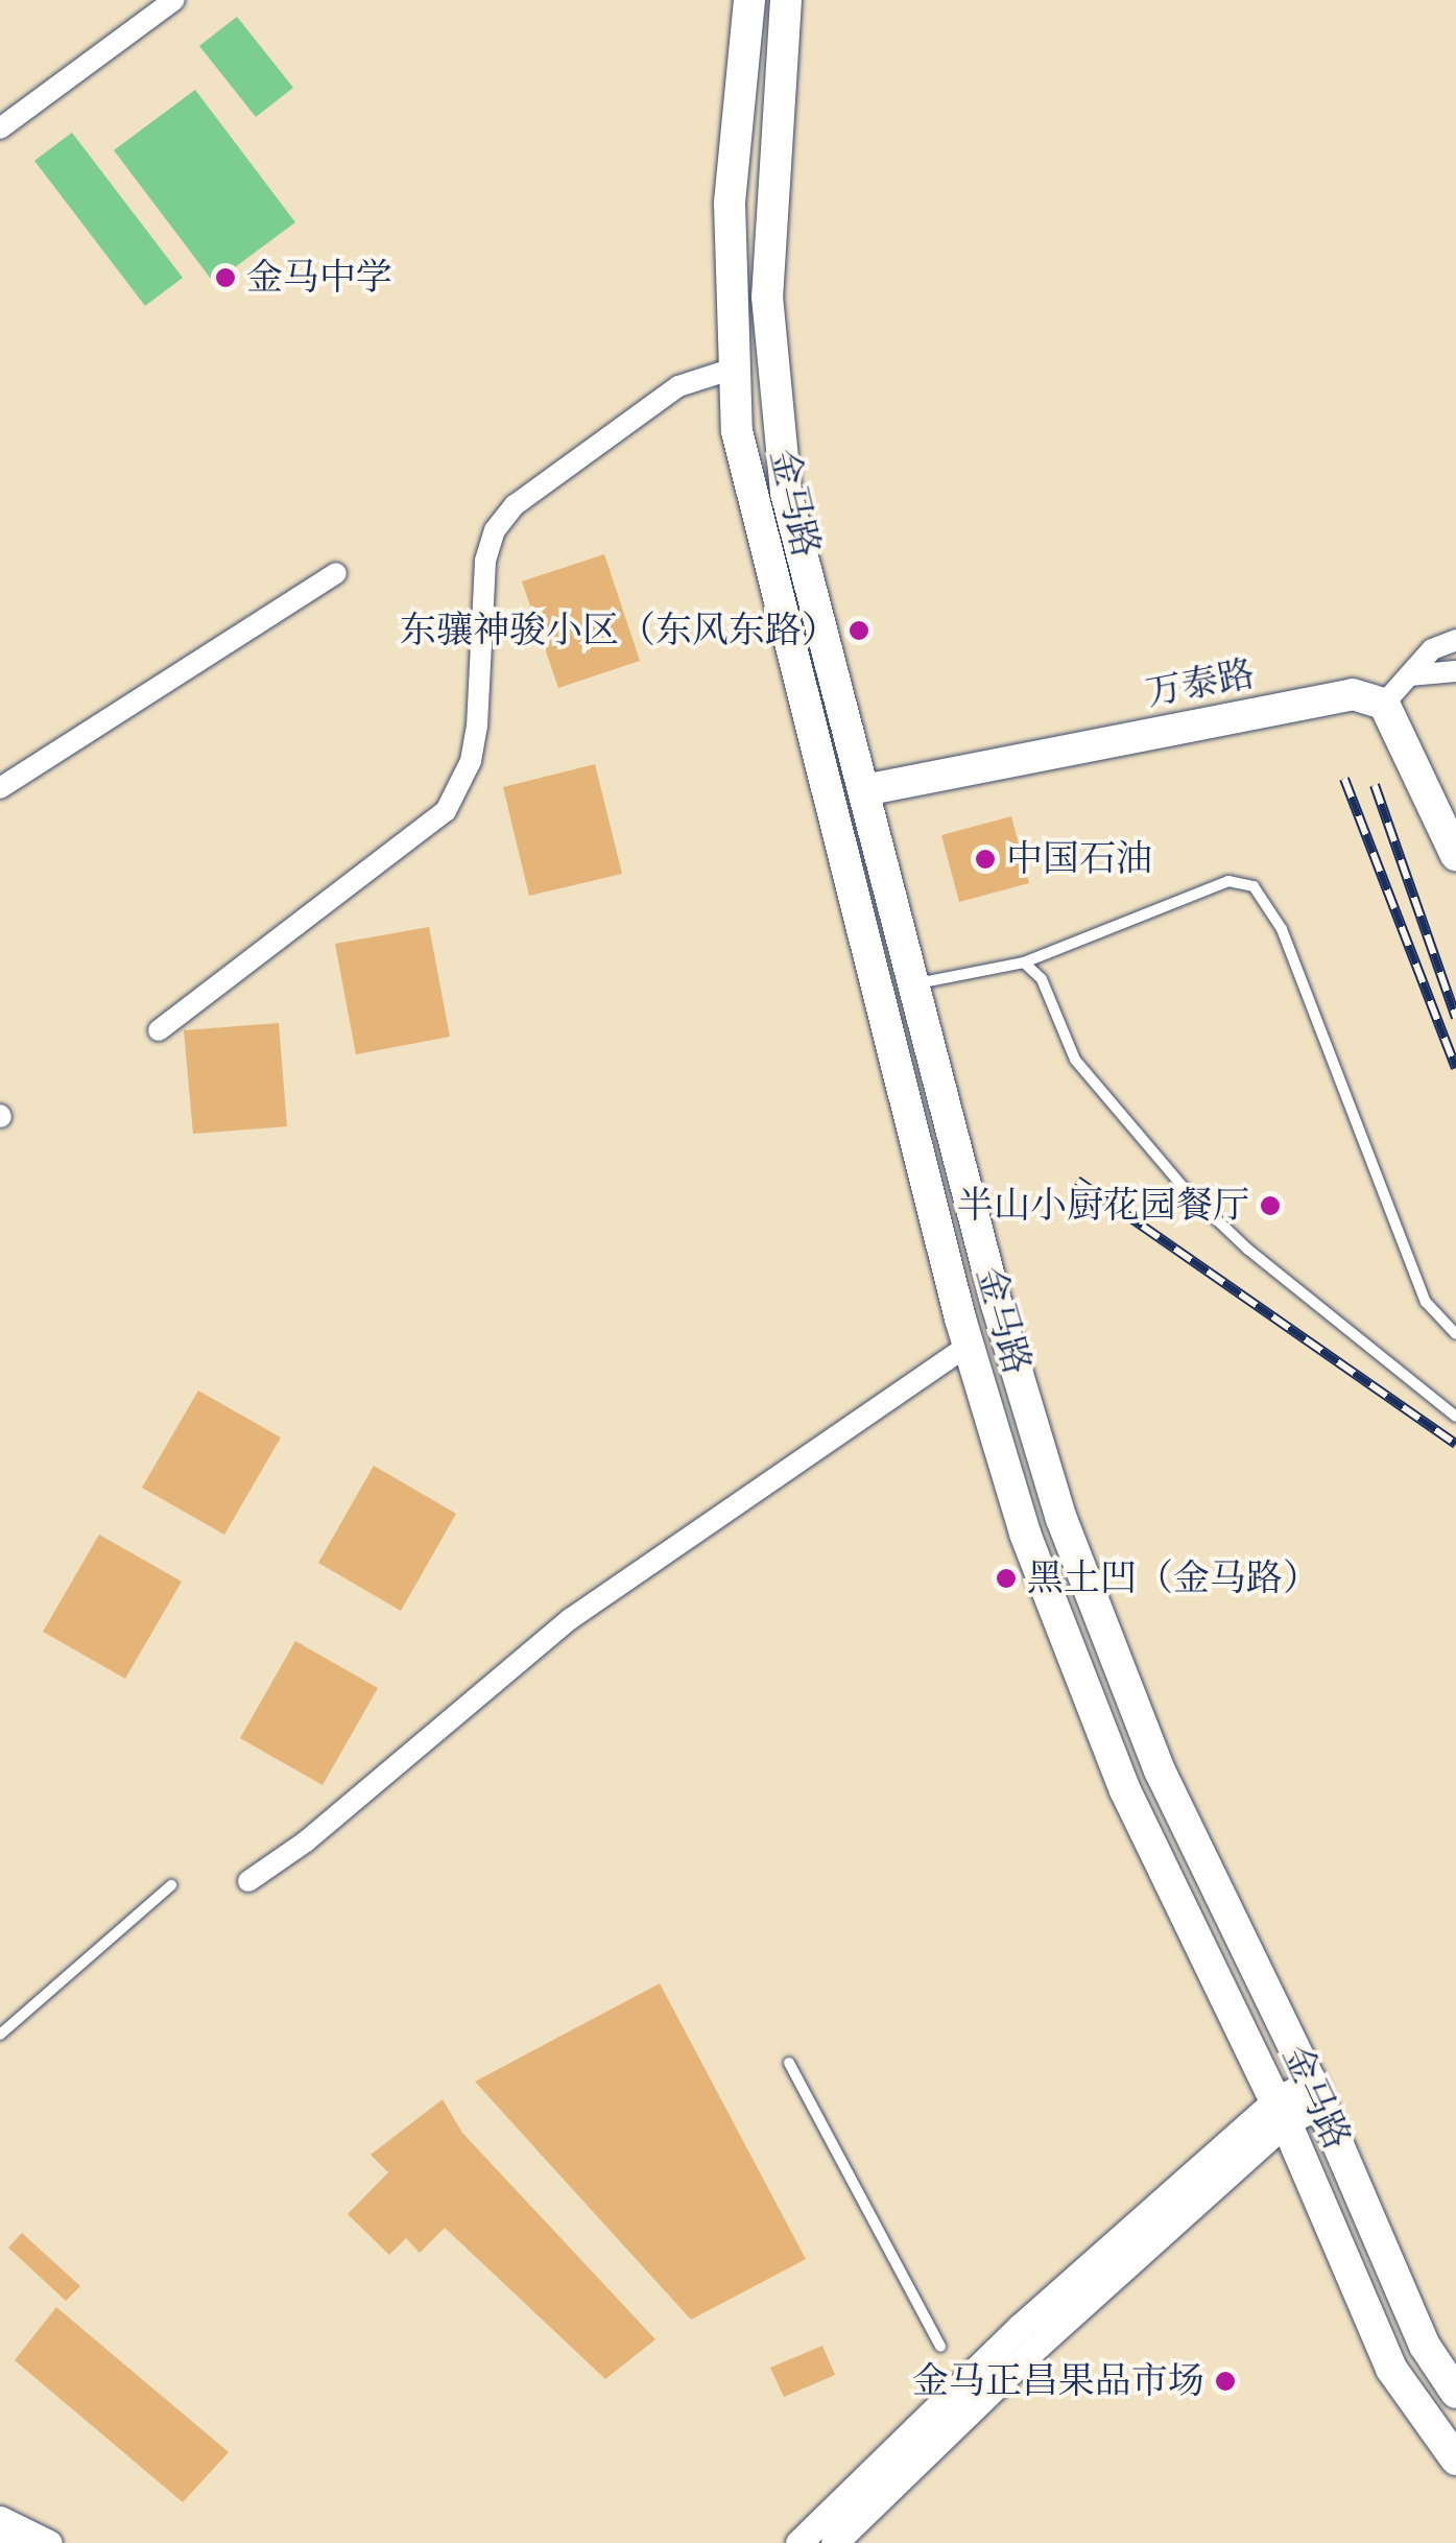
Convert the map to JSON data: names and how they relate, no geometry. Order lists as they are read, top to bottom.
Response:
{
  "streets": {
    "main road": ["金马路", "万泰路"]
  },
  "crossings": [
    ["金马路", "万泰路"]
  ],
  "places": [
    "金马中学",
    "东骧神骏小区（东风东路）",
    "中国石油",
    "半山小厨花园餐厅",
    "黑土凹（金马路）",
    "金马正昌果品市场"
  ]
}
